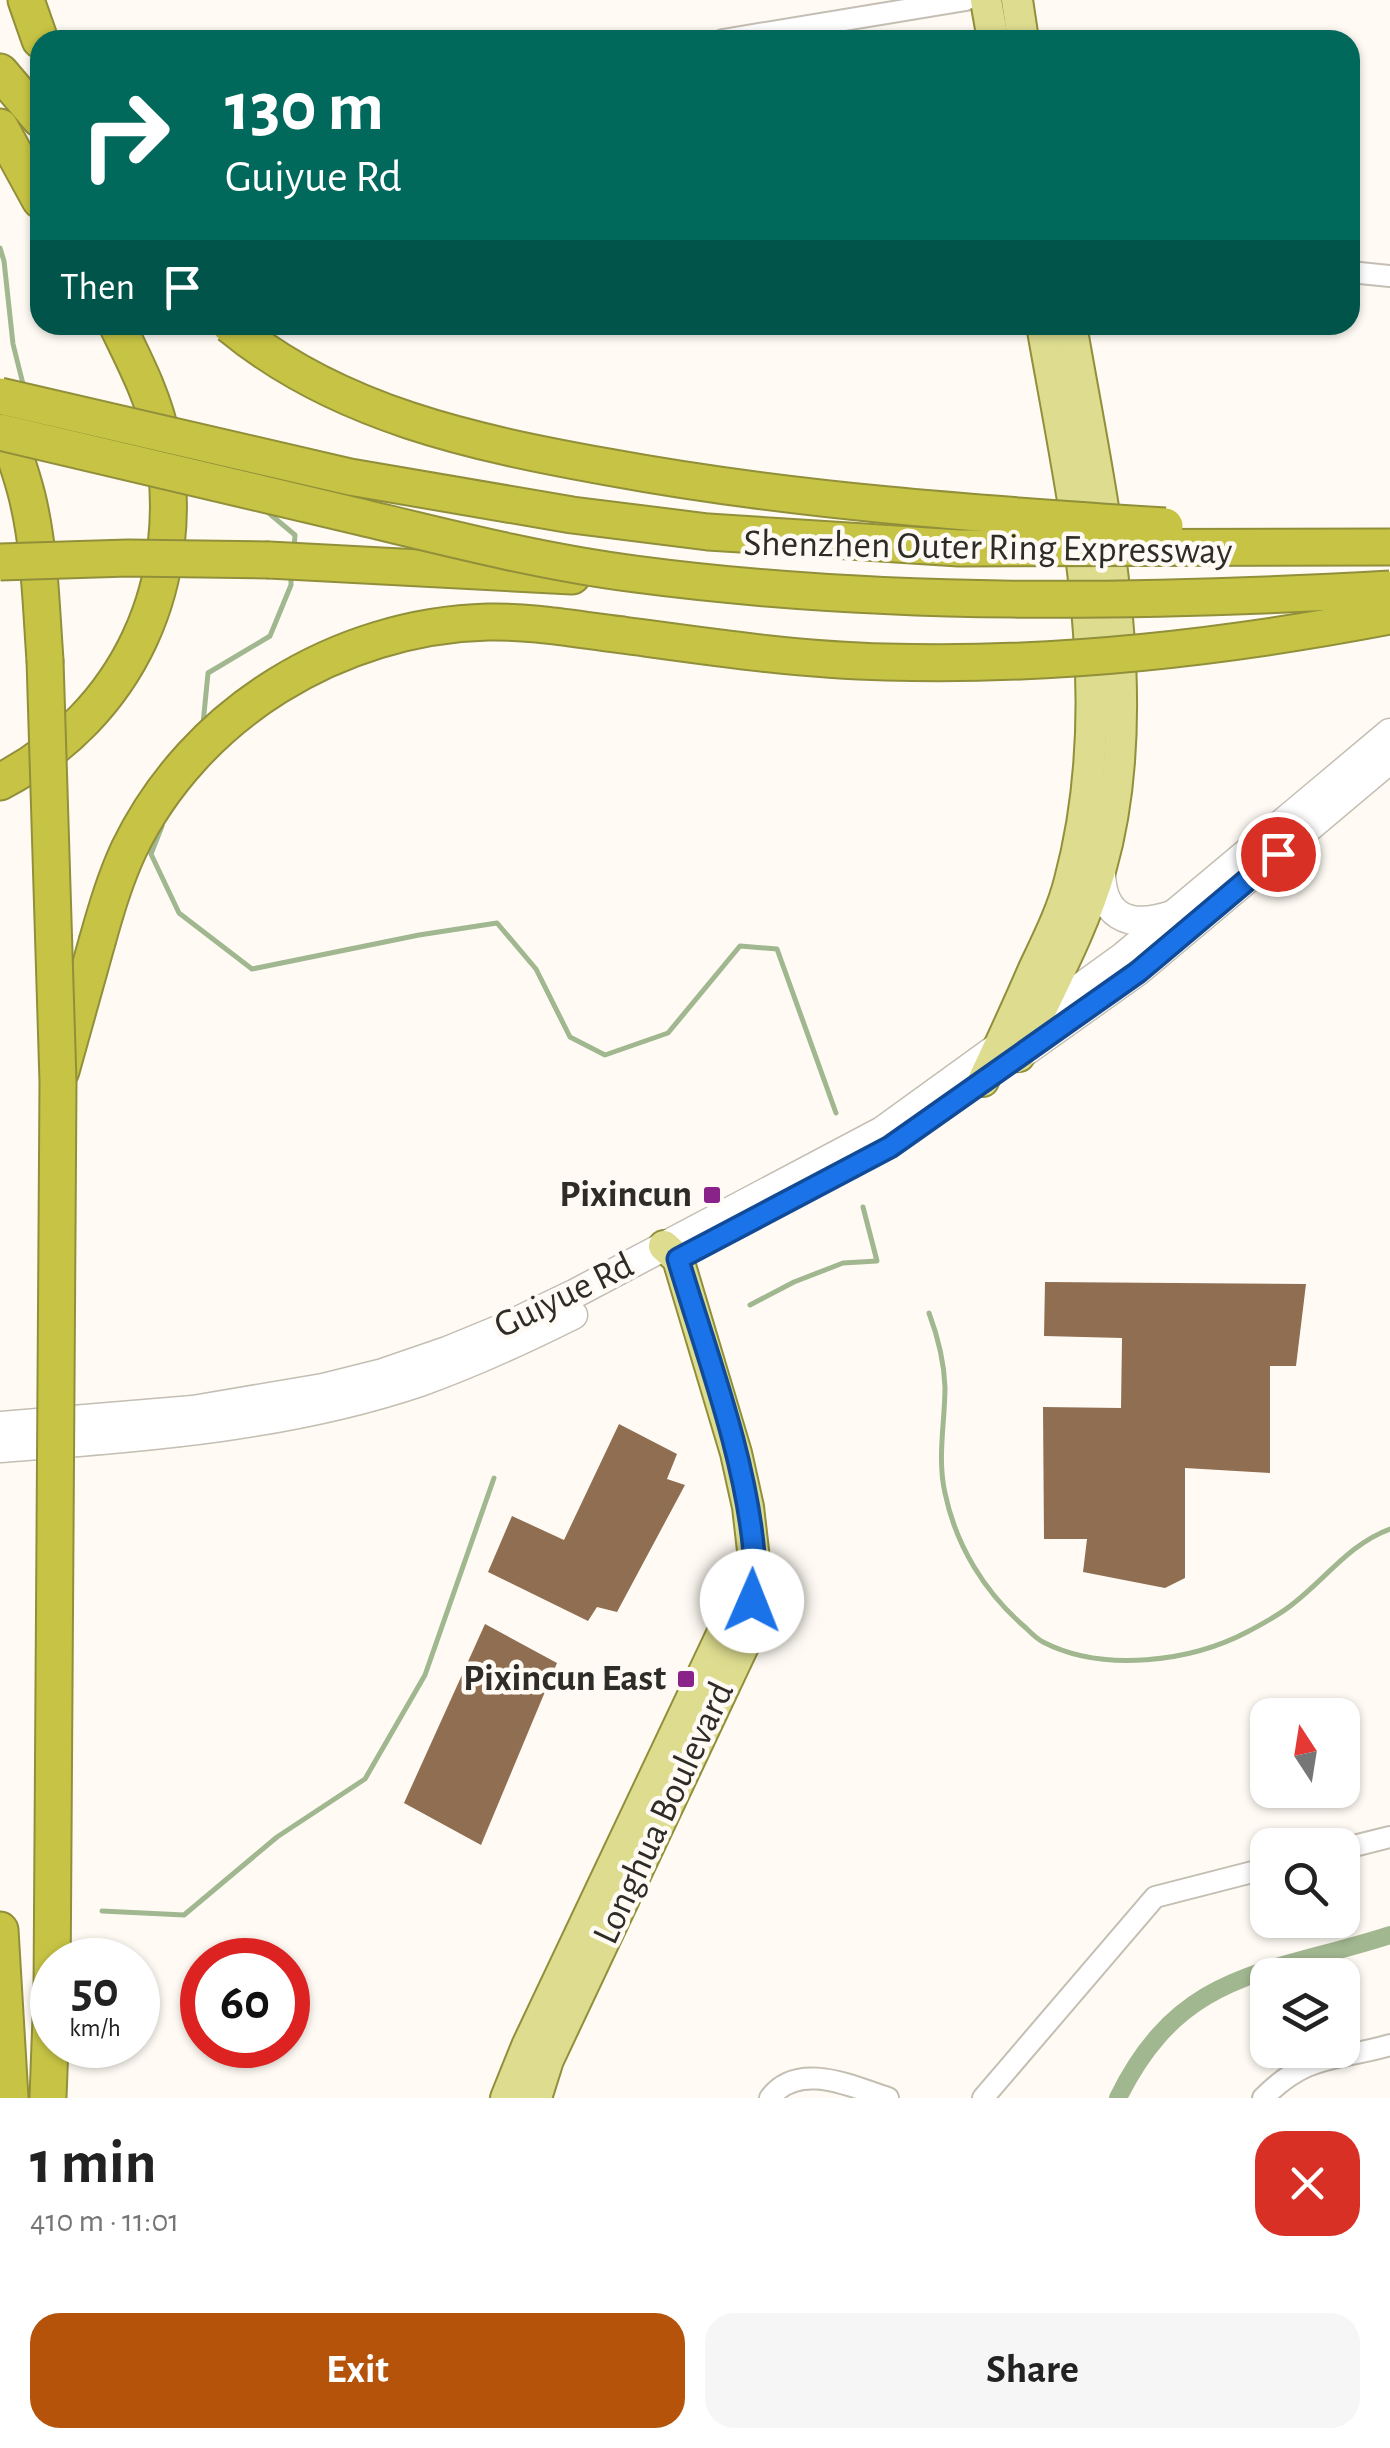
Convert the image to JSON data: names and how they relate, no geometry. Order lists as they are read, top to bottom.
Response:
{
  "streets": {
    "highway": ["Shenzhen Outer Ring Expressway"],
    "main road": ["Guiyue Rd", "Longhua Boulevard"]
  },
  "crossings": [
    ["Guiyue Rd", "Longhua Boulevard"]
  ],
  "places": {
    "transit": ["Pixincun", "Pixincun East"]
  },
  "north": "top",
  "page": {
    "turn": ["130 m", "Guiyue Rd"],
    "then": "Then",
    "speed": "50 km/h",
    "limit": "60",
    "heading": ["1 min", "410 m · 11:01"],
    "buttons": ["Exit", "Share"]
  }
}
